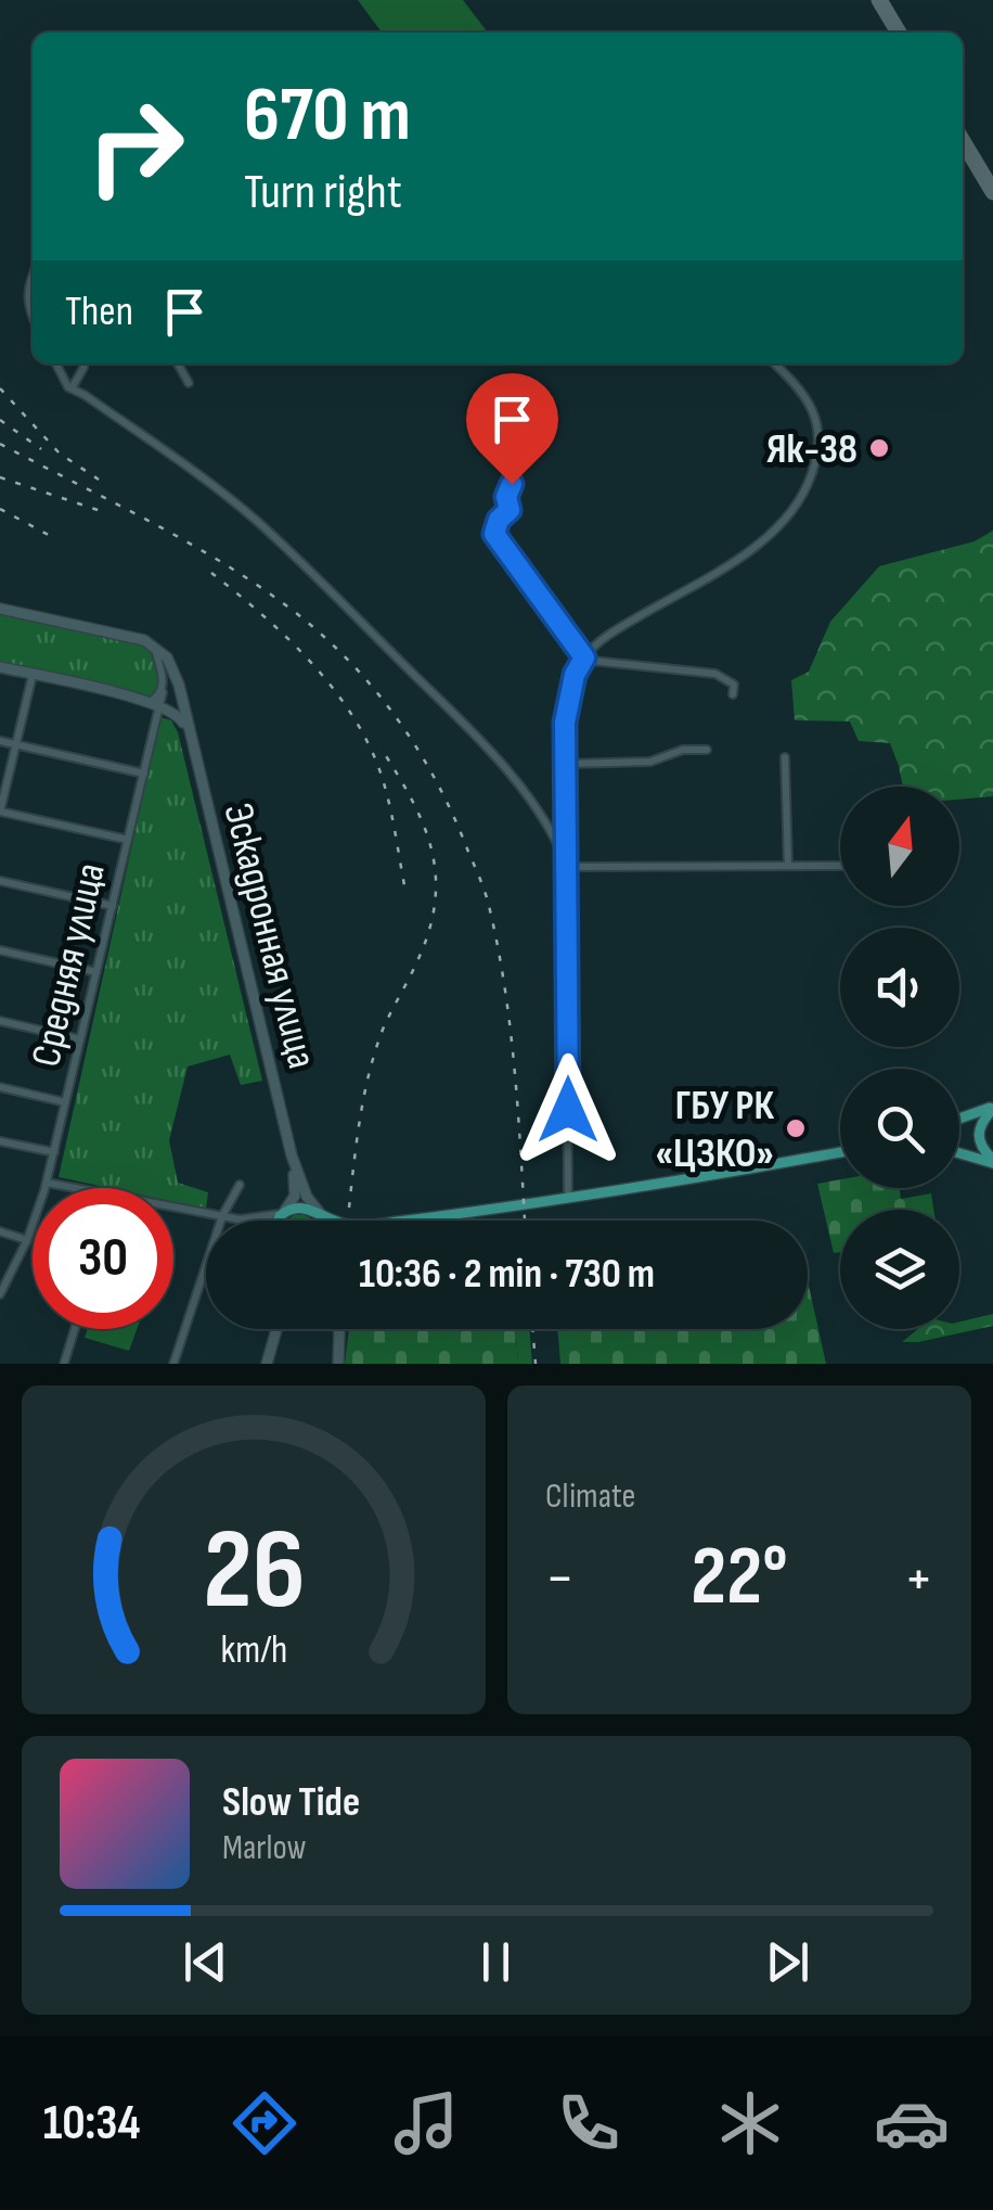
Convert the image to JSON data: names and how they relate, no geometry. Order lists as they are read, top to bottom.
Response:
{
  "streets": {
    "main road": ["Эскадронная улица"],
    "street": ["Средняя улица"]
  },
  "places": ["Як-38", "ГБУ РК «ЦЗКО»"],
  "north": "top",
  "page": {
    "turn": ["670 m", "Turn right"],
    "then": "Then",
    "limit": "30",
    "trip": "10:36 · 2 min · 730 m",
    "tile": "Climate",
    "heat": ["−", "22°", "+"],
    "song": ["Slow Tide", "Marlow"],
    "tabs": "10:34",
    "gauge": ["26", "km/h"]
  }
}
